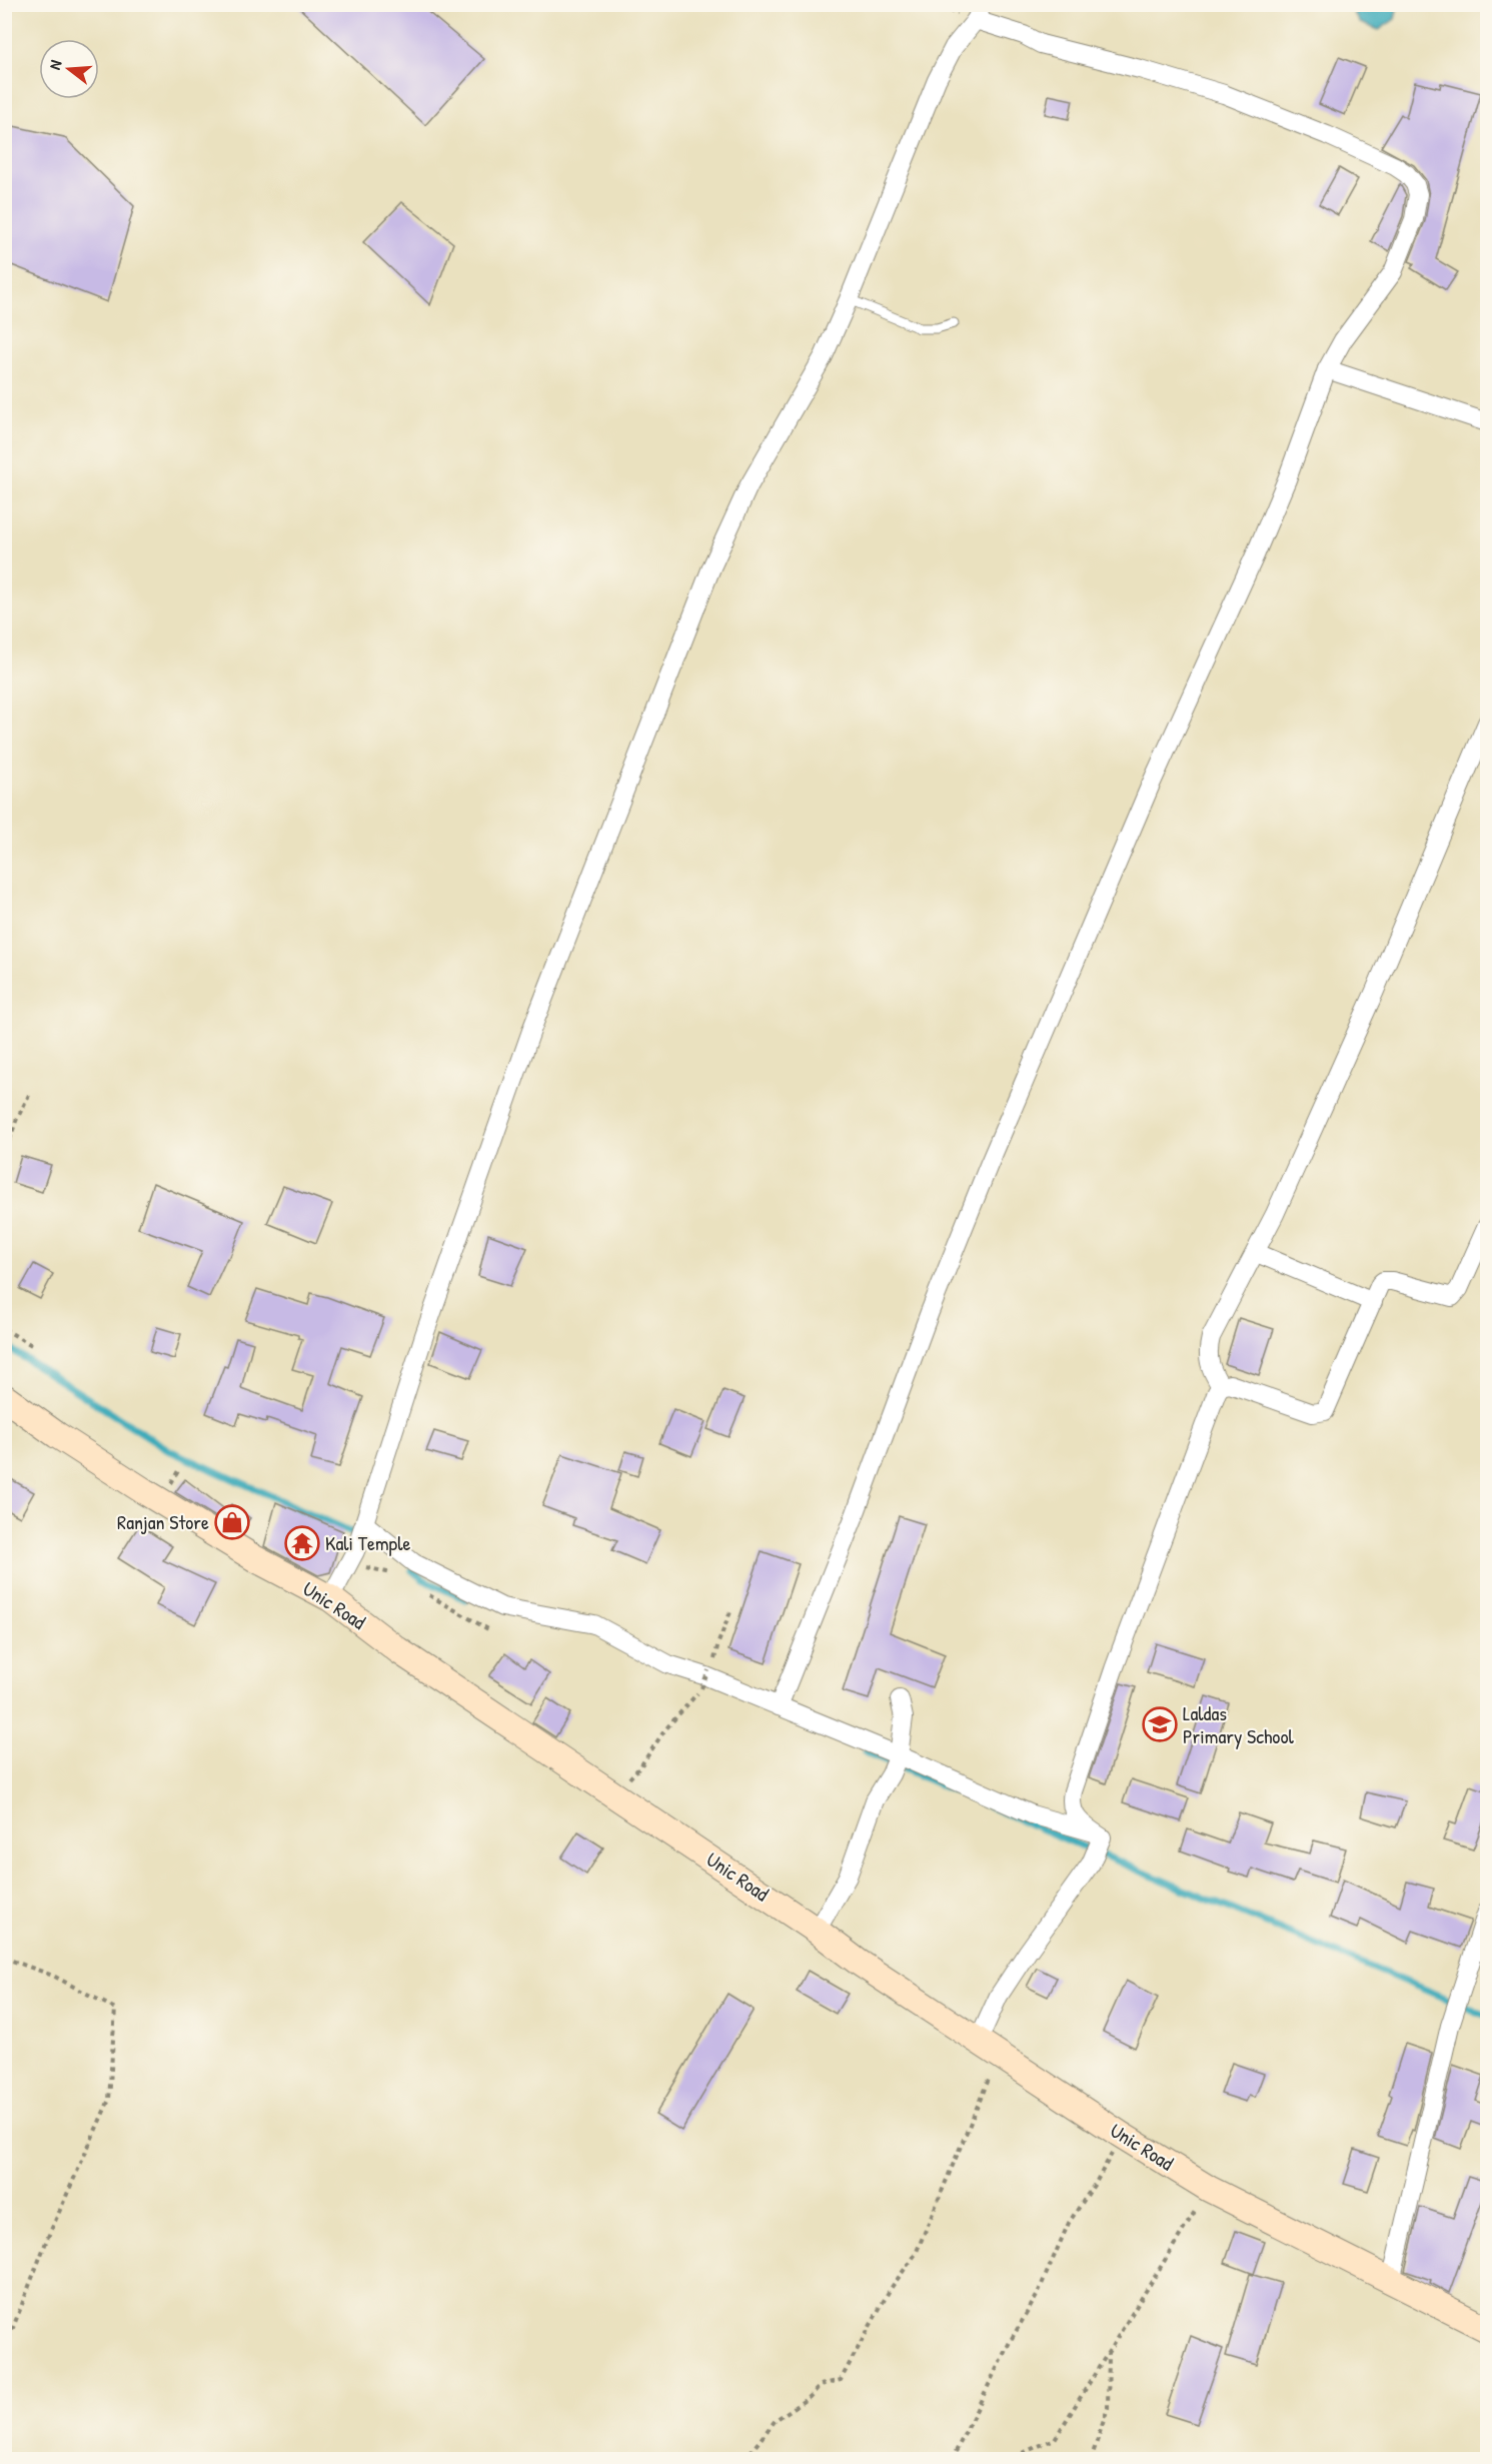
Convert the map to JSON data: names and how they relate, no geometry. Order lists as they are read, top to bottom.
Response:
{
  "streets": {
    "main road": ["Unic Road"]
  },
  "places": {
    "shop": ["Ranjan Store"],
    "temple": ["Kali Temple"],
    "school or university": ["Laldas Primary School"]
  },
  "north": "left"
}
